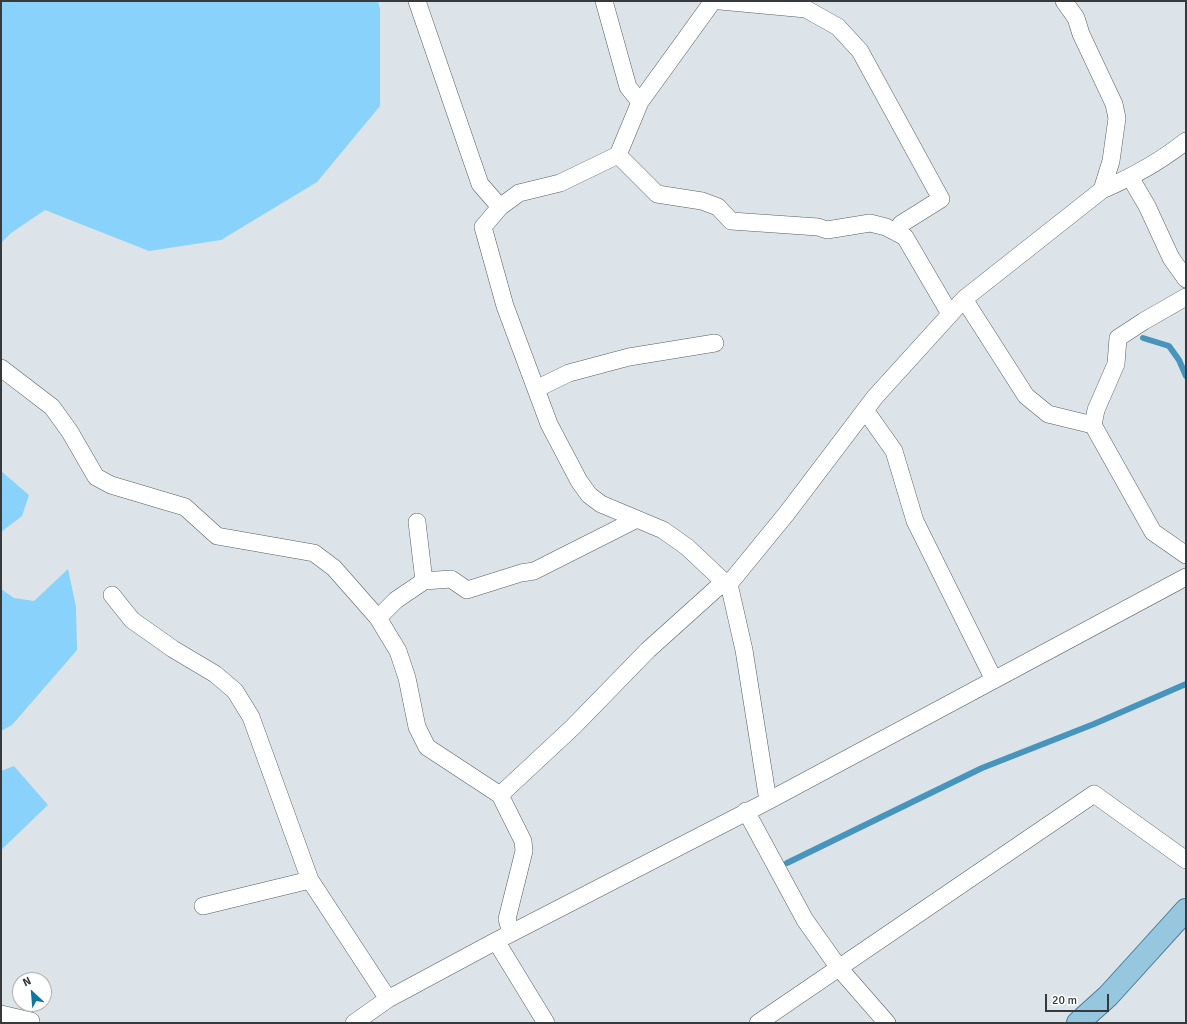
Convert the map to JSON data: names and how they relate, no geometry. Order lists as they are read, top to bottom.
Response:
{
  "scale_bar": "20 m",
  "north": "top left"
}
